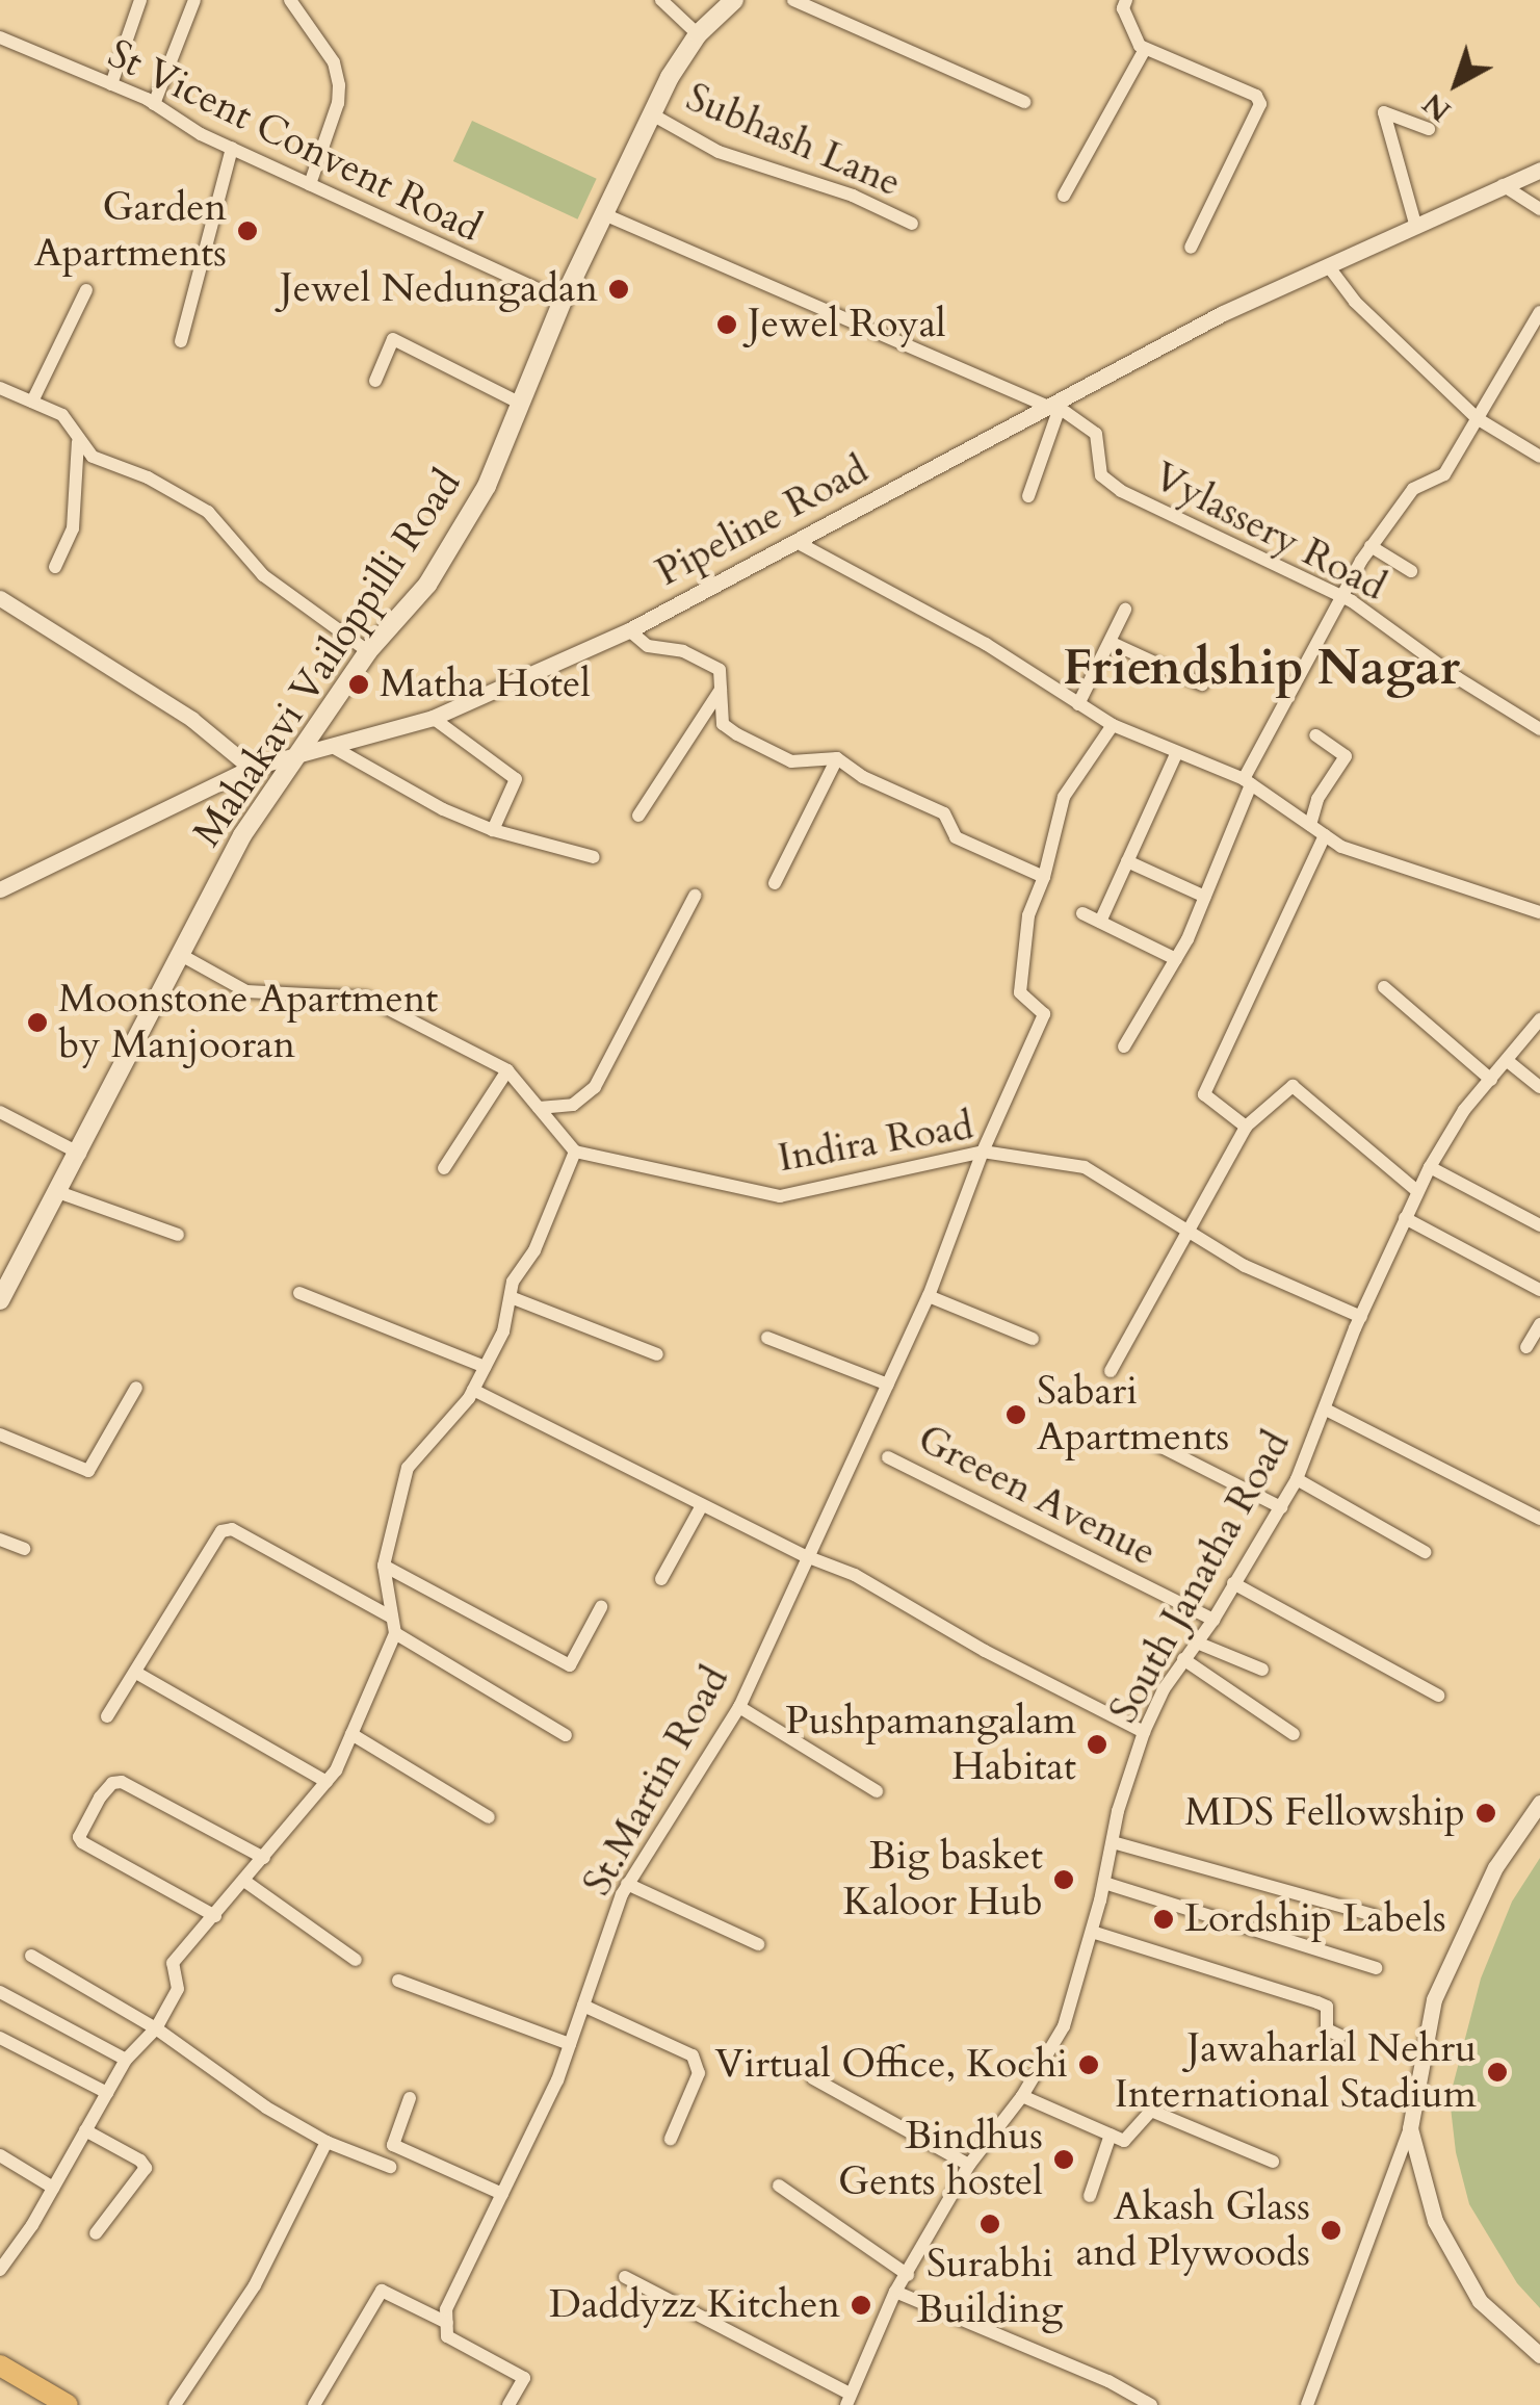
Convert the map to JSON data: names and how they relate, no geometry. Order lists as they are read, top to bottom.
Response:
{
  "streets": {
    "main road": ["Mahakavi Vailoppilli Road"],
    "street": [
      "Subhash Lane",
      "St Vicent Convent Road",
      "Pipeline Road",
      "Vylassery Road",
      "Indira Road",
      "Greeen Avenue",
      "South Janatha Road",
      "St.Martin Road"
    ]
  },
  "crossings": [
    ["Subhash Lane", "Mahakavi Vailoppilli Road"],
    ["St Vicent Convent Road", "Mahakavi Vailoppilli Road"],
    ["Pipeline Road", "Vylassery Road"],
    ["Pipeline Road", "Mahakavi Vailoppilli Road"],
    ["Vylassery Road", "Mahakavi Vailoppilli Road"],
    ["Indira Road", "South Janatha Road"],
    ["Indira Road", "St.Martin Road"],
    ["Greeen Avenue", "South Janatha Road"]
  ],
  "districts": ["Friendship Nagar"],
  "places": [
    "Garden Apartments",
    "Jewel Nedungadan",
    "Jewel Royal",
    "Matha Hotel",
    "Moonstone Apartment by Manjooran",
    "Sabari Apartments",
    "Pushpamangalam Habitat",
    "MDS Fellowship",
    "Big basket Kaloor Hub",
    "Lordship Labels",
    "Virtual Office, Kochi",
    "Jawaharlal Nehru International Stadium",
    "Bindhus Gents hostel",
    "Surabhi Building",
    "Akash Glass and Plywoods",
    "Daddyzz Kitchen"
  ],
  "north": "bottom left"
}
